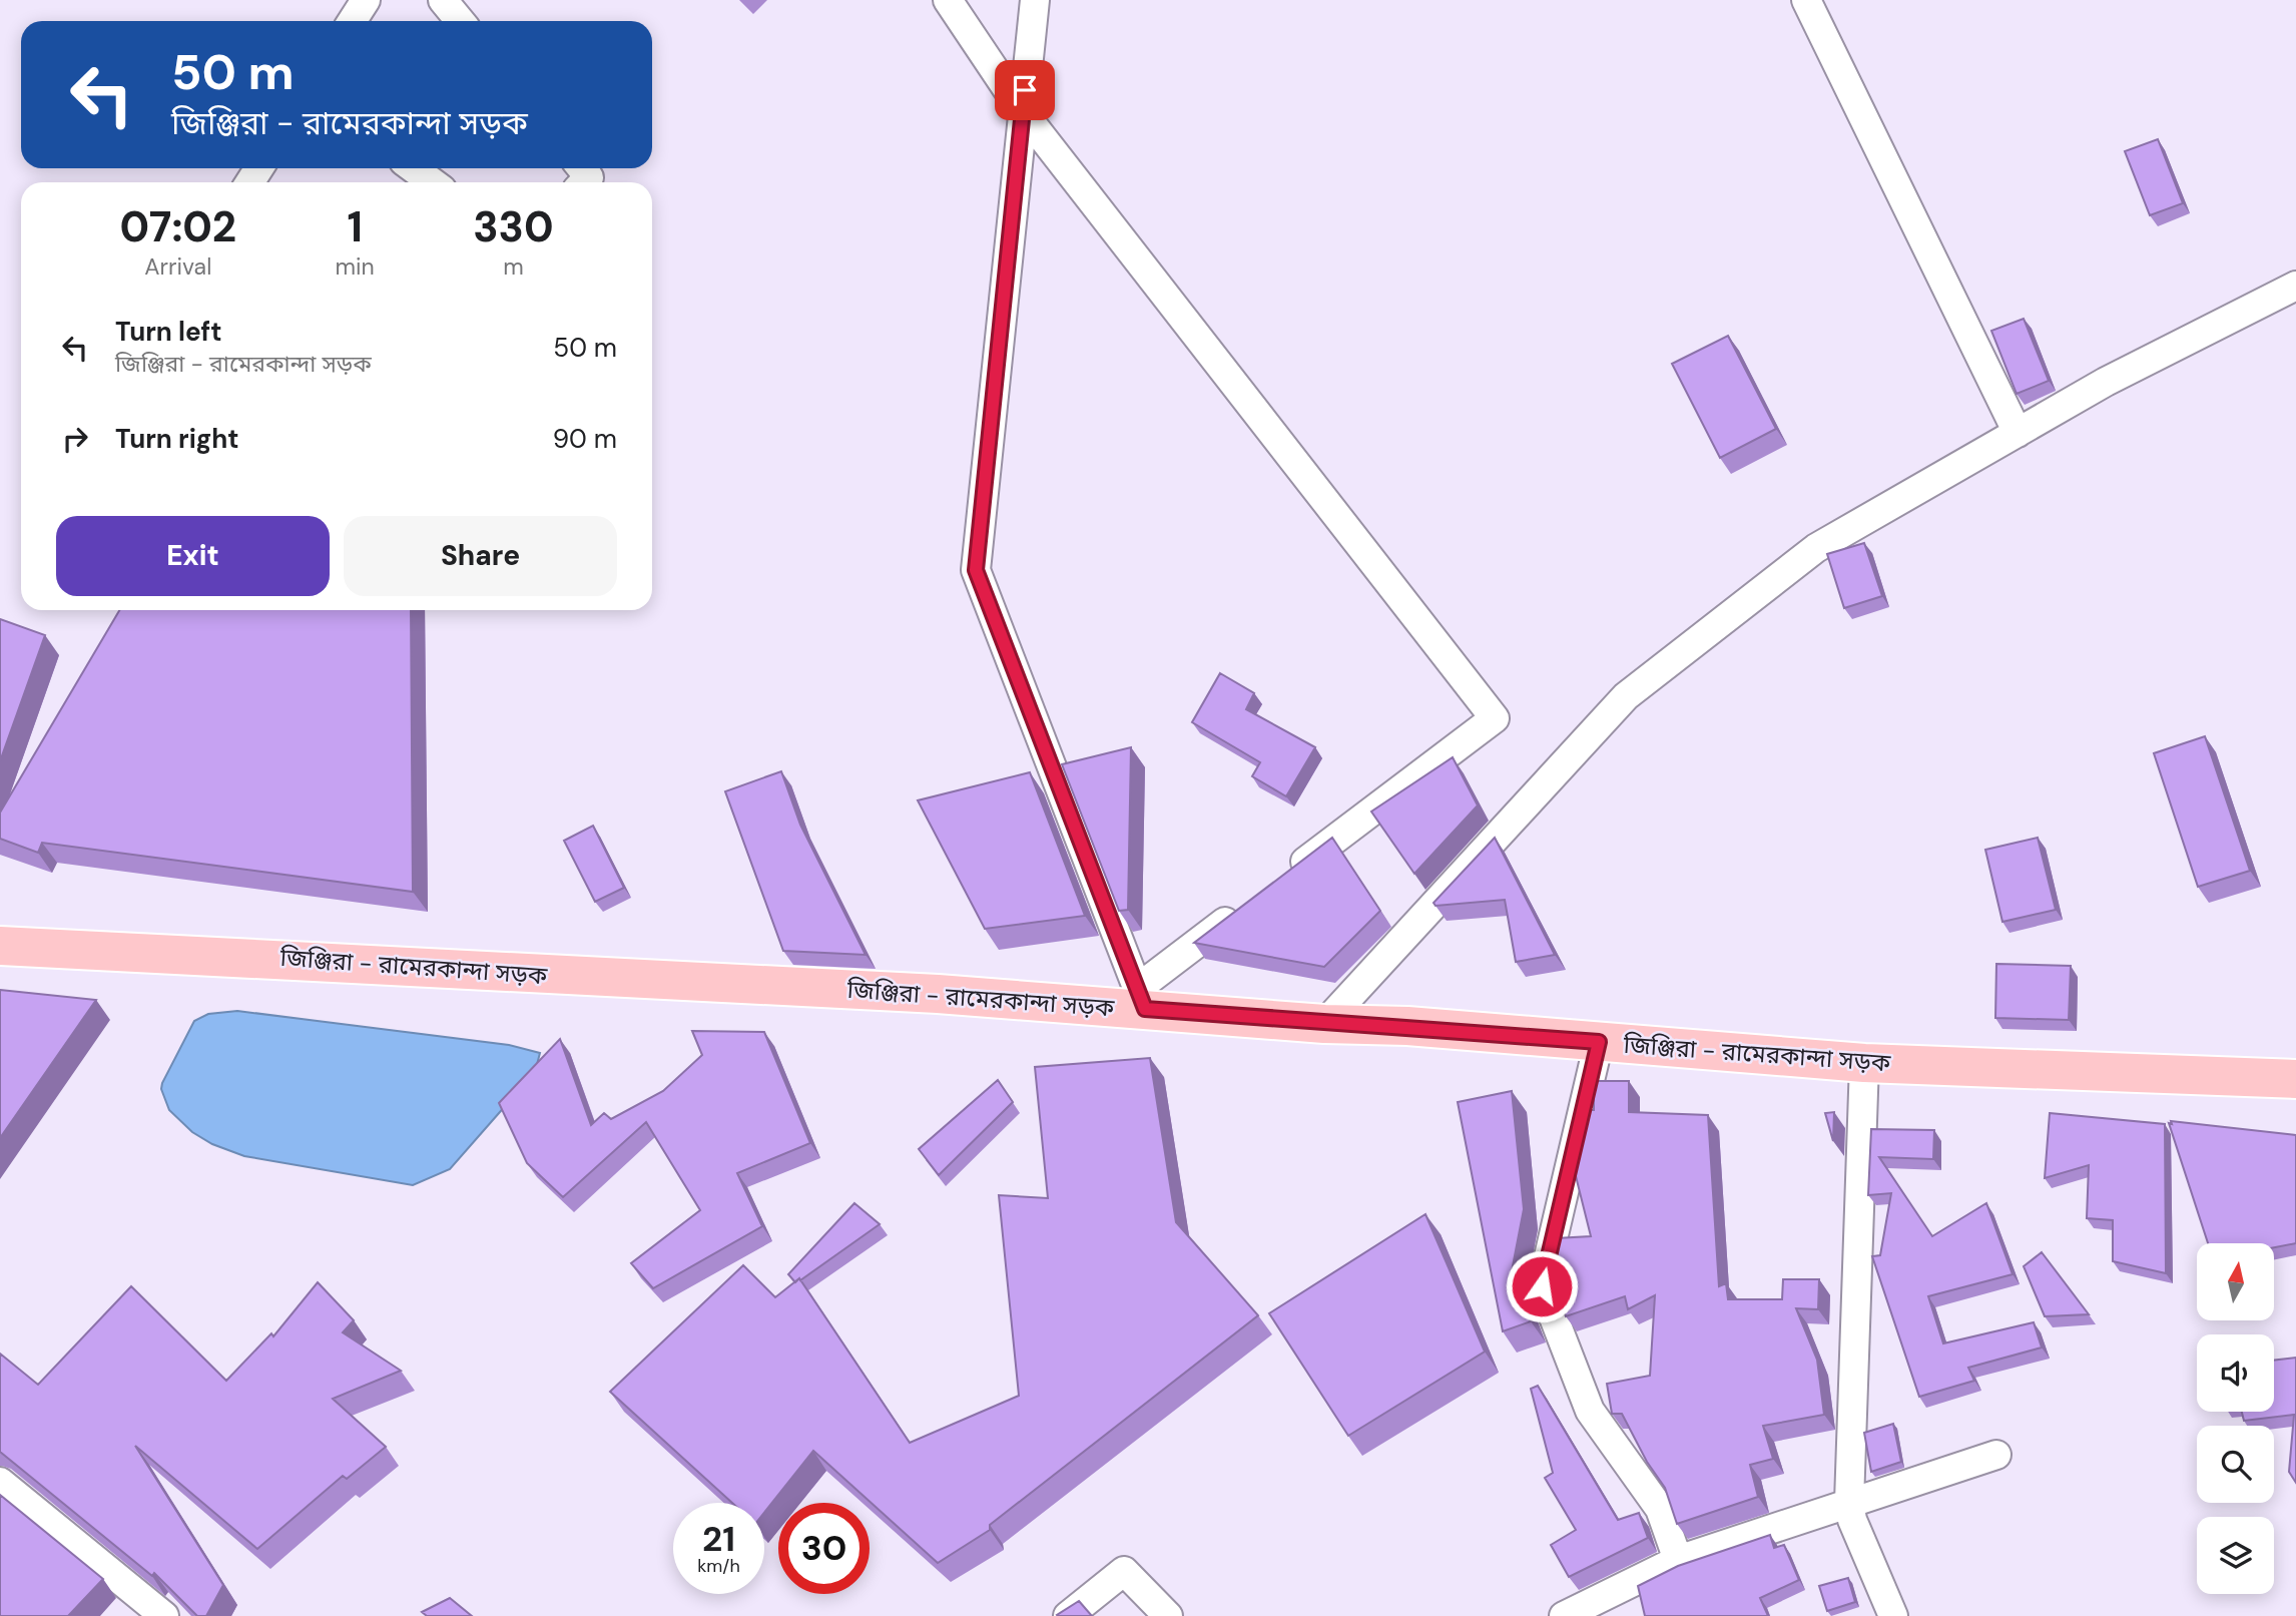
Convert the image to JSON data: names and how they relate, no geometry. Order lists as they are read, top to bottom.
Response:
{
  "streets": {
    "main road": ["জিঞ্জিরা - রামেরকান্দা সড়ক"]
  },
  "north": "top",
  "page": {
    "turn": ["50 m", "জিঞ্জিরা - রামেরকান্দা সড়ক"],
    "eta": [
      "07:02",
      "Arrival",
      "1",
      "min",
      "330",
      "m"
    ],
    "list": [
      {
        "name": "Turn left",
        "note": "জিঞ্জিরা - রামেরকান্দা সড়ক",
        "value": "50 m"
      },
      {
        "name": "Turn right",
        "value": "90 m"
      }
    ],
    "buttons": ["Exit", "Share"],
    "speed": "21 km/h",
    "limit": "30"
  }
}
